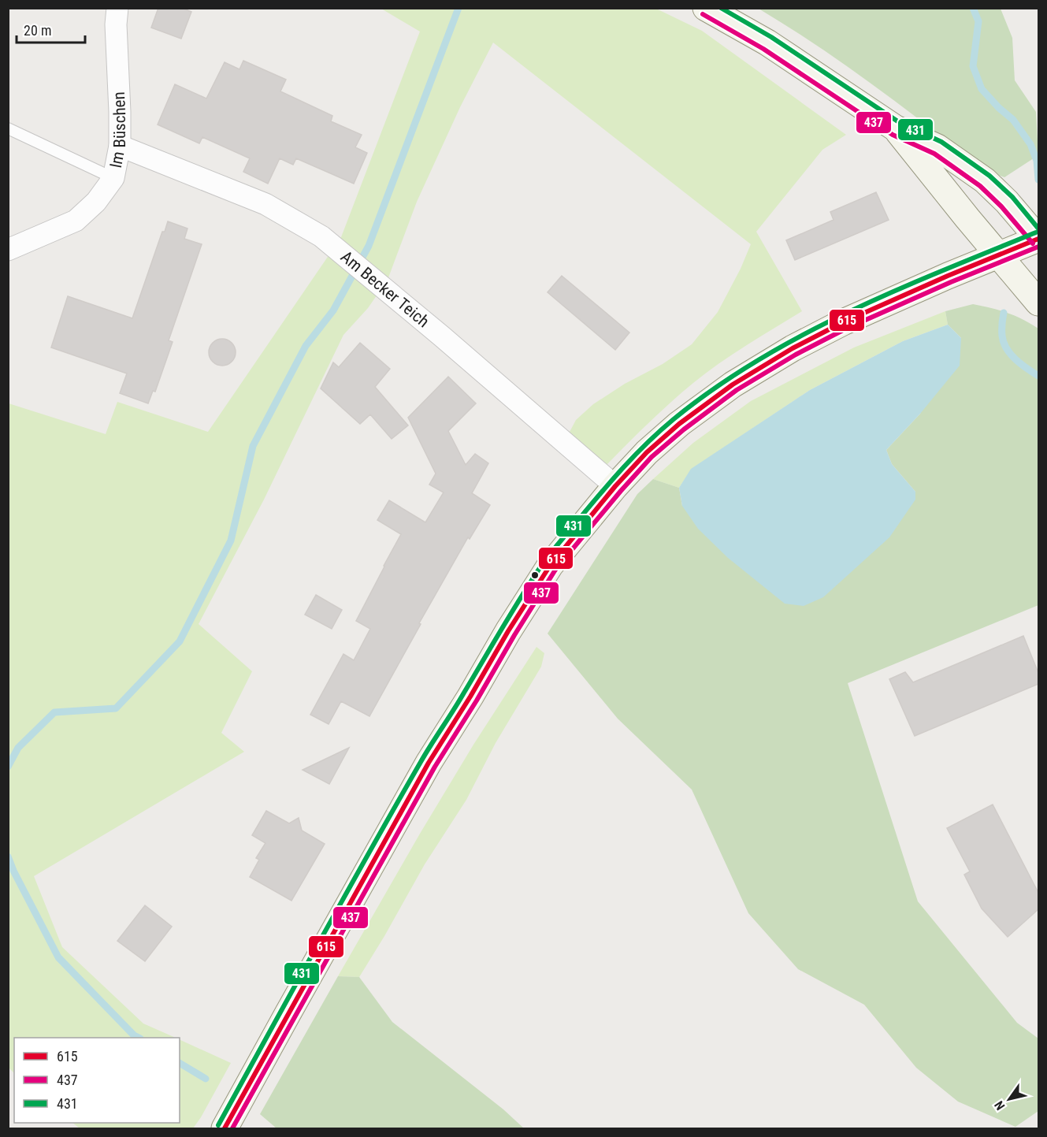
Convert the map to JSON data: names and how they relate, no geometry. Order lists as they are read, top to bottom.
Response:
{
  "streets": {
    "street": ["Im Büschen", "Am Becker Teich"]
  },
  "crossings": [
    ["Im Büschen", "Am Becker Teich"]
  ],
  "lines": ["transit line 431", "transit line 437", "transit line 615"],
  "legend": ["615", "437", "431"],
  "scale_bar": "20 m",
  "north": "bottom left"
}
